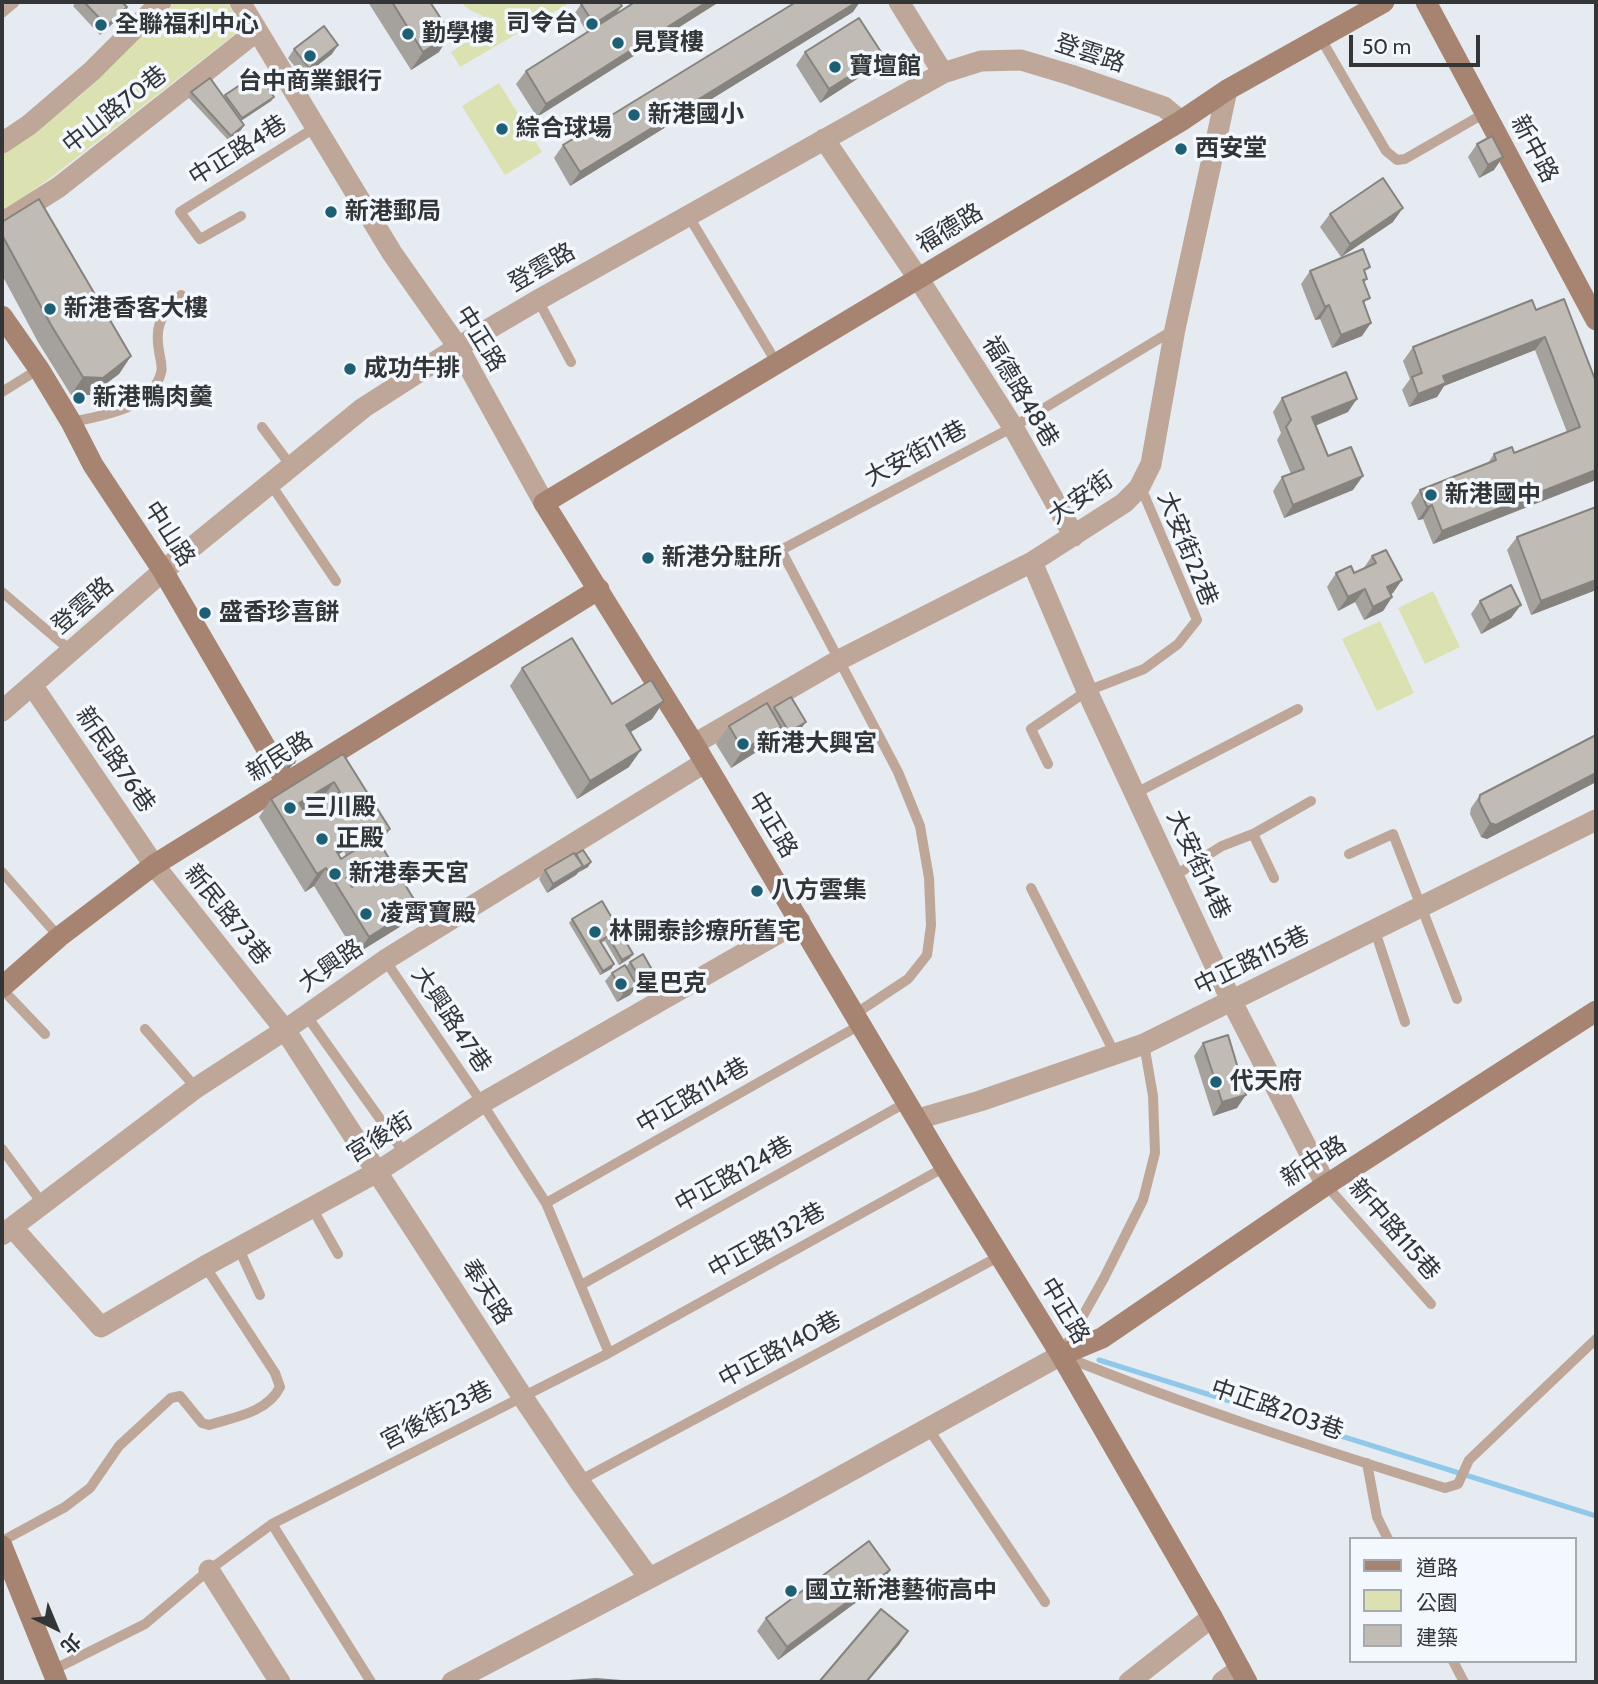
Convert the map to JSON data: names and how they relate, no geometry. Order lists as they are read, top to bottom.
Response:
{
  "streets": {
    "main road": [
      "新中路",
      "福德路",
      "中正路",
      "中山路",
      "新民路"
    ],
    "street": [
      "登雲路",
      "中山路70巷",
      "福德路48巷",
      "大安街",
      "新民路76巷",
      "大安街14巷",
      "新民路73巷",
      "中正路115巷",
      "大興路",
      "宮後街",
      "奉天路"
    ],
    "lane": [
      "中正路4巷",
      "大安街11巷",
      "大安街22巷",
      "大興路47巷",
      "中正路114巷",
      "中正路124巷",
      "新中路115巷",
      "中正路132巷",
      "中正路140巷",
      "中正路203巷",
      "宮後街23巷"
    ]
  },
  "crossings": [
    ["登雲路", "福德路"],
    ["登雲路", "中正路"],
    ["登雲路", "福德路48巷"],
    ["登雲路", "中山路"],
    ["登雲路", "新民路76巷"],
    ["中山路70巷", "中正路"],
    ["新中路", "中正路"],
    ["新中路", "大安街14巷"],
    ["新中路", "新中路115巷"],
    ["新中路", "中正路203巷"],
    ["中正路4巷", "中正路"],
    ["福德路", "中正路"],
    ["福德路", "福德路48巷"],
    ["福德路", "大安街"],
    ["中正路", "大安街"],
    ["中正路", "新民路"],
    ["中正路", "中正路115巷"],
    ["中正路", "大興路"],
    ["中正路", "中正路114巷"],
    ["中正路", "宮後街"],
    ["中正路", "中正路124巷"],
    ["中正路", "中正路132巷"],
    ["中正路", "中正路140巷"],
    ["中正路", "中正路203巷"],
    ["福德路48巷", "大安街11巷"],
    ["福德路48巷", "大安街"],
    ["大安街11巷", "大安街"],
    ["大安街11巷", "中正路114巷"],
    ["大安街", "大安街22巷"],
    ["大安街", "大安街14巷"],
    ["大安街", "大興路"],
    ["大安街", "中正路114巷"],
    ["中山路", "新民路"],
    ["大安街22巷", "大安街14巷"],
    ["新民路", "新民路76巷"],
    ["新民路", "新民路73巷"],
    ["新民路76巷", "新民路73巷"],
    ["大安街14巷", "中正路115巷"],
    ["大安街14巷", "新中路115巷"],
    ["新民路73巷", "大興路"],
    ["新民路73巷", "奉天路"],
    ["中正路115巷", "中正路124巷"],
    ["大興路", "大興路47巷"],
    ["大興路", "宮後街"],
    ["大興路", "奉天路"],
    ["大興路47巷", "宮後街"],
    ["宮後街", "奉天路"],
    ["中正路132巷", "宮後街23巷"],
    ["奉天路", "中正路140巷"],
    ["奉天路", "宮後街23巷"]
  ],
  "places": [
    "司令台",
    "全聯福利中心",
    "勤學樓",
    "見賢樓",
    "台中商業銀行",
    "寶壇館",
    "新港國小",
    "綜合球場",
    "西安堂",
    "新港郵局",
    "新港香客大樓",
    "成功牛排",
    "新港鴨肉羹",
    "新港國中",
    "新港分駐所",
    "盛香珍喜餅",
    "新港大興宮",
    "三川殿",
    "正殿",
    "新港奉天宮",
    "八方雲集",
    "凌霄寶殿",
    "林開泰診療所舊宅",
    "星巴克",
    "代天府",
    "國立新港藝術高中"
  ],
  "legend": ["道路", "公園", "建築"],
  "scale_bar": "50 m",
  "north": "bottom right"
}
